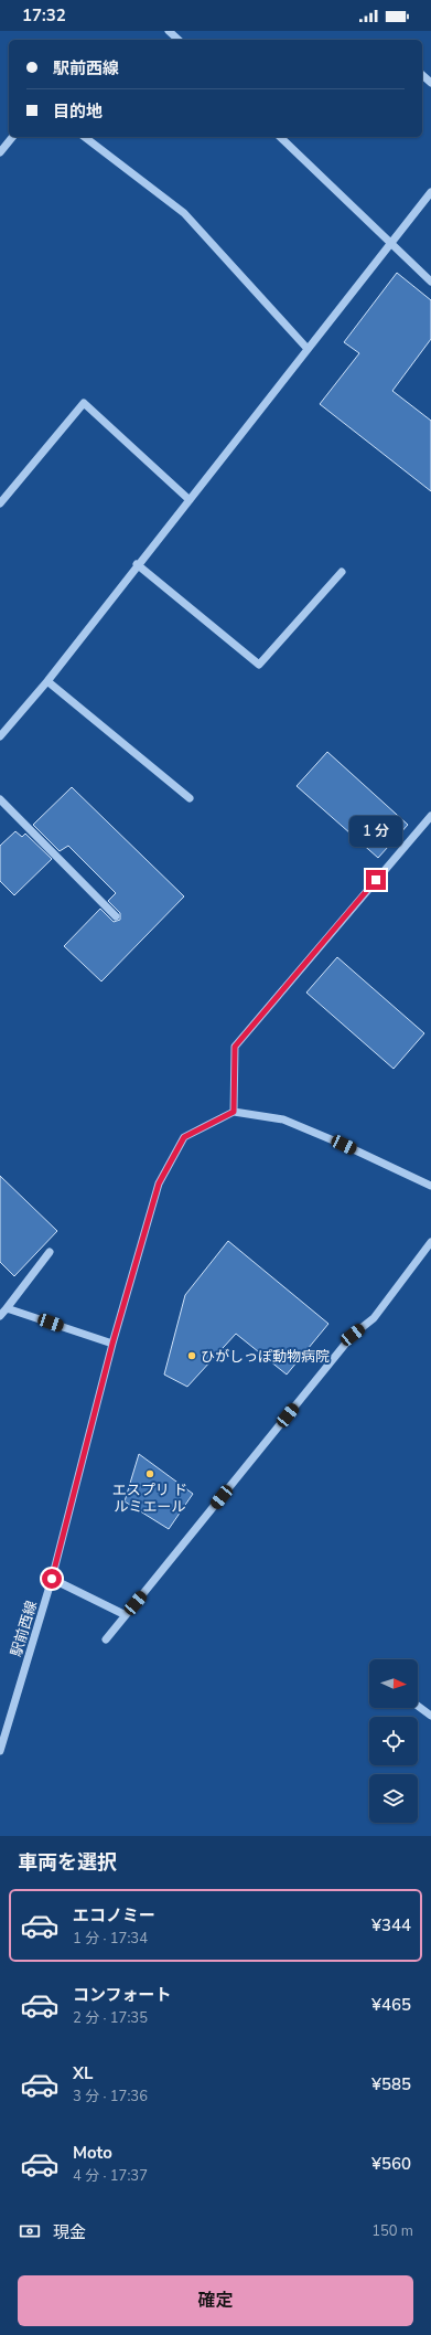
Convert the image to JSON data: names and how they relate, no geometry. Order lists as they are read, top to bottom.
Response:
{
  "streets": {
    "street": ["駅前西線"]
  },
  "places": ["ひがしっぽ動物病院", "エスプリ ド ルミエール"],
  "north": "right",
  "page": {
    "status": "17:32",
    "banner": ["駅前西線", "目的地"],
    "bubble": "1 分",
    "heading": "車両を選択",
    "list": [
      {
        "name": "エコノミー",
        "note": "1 分 · 17:34",
        "value": "¥344"
      },
      {
        "name": "コンフォート",
        "note": "2 分 · 17:35",
        "value": "¥465"
      },
      {
        "name": "XL",
        "note": "3 分 · 17:36",
        "value": "¥585"
      },
      {
        "name": "Moto",
        "note": "4 分 · 17:37",
        "value": "¥560"
      }
    ],
    "pay": ["現金", "150 m"],
    "buttons": "確定"
  }
}
